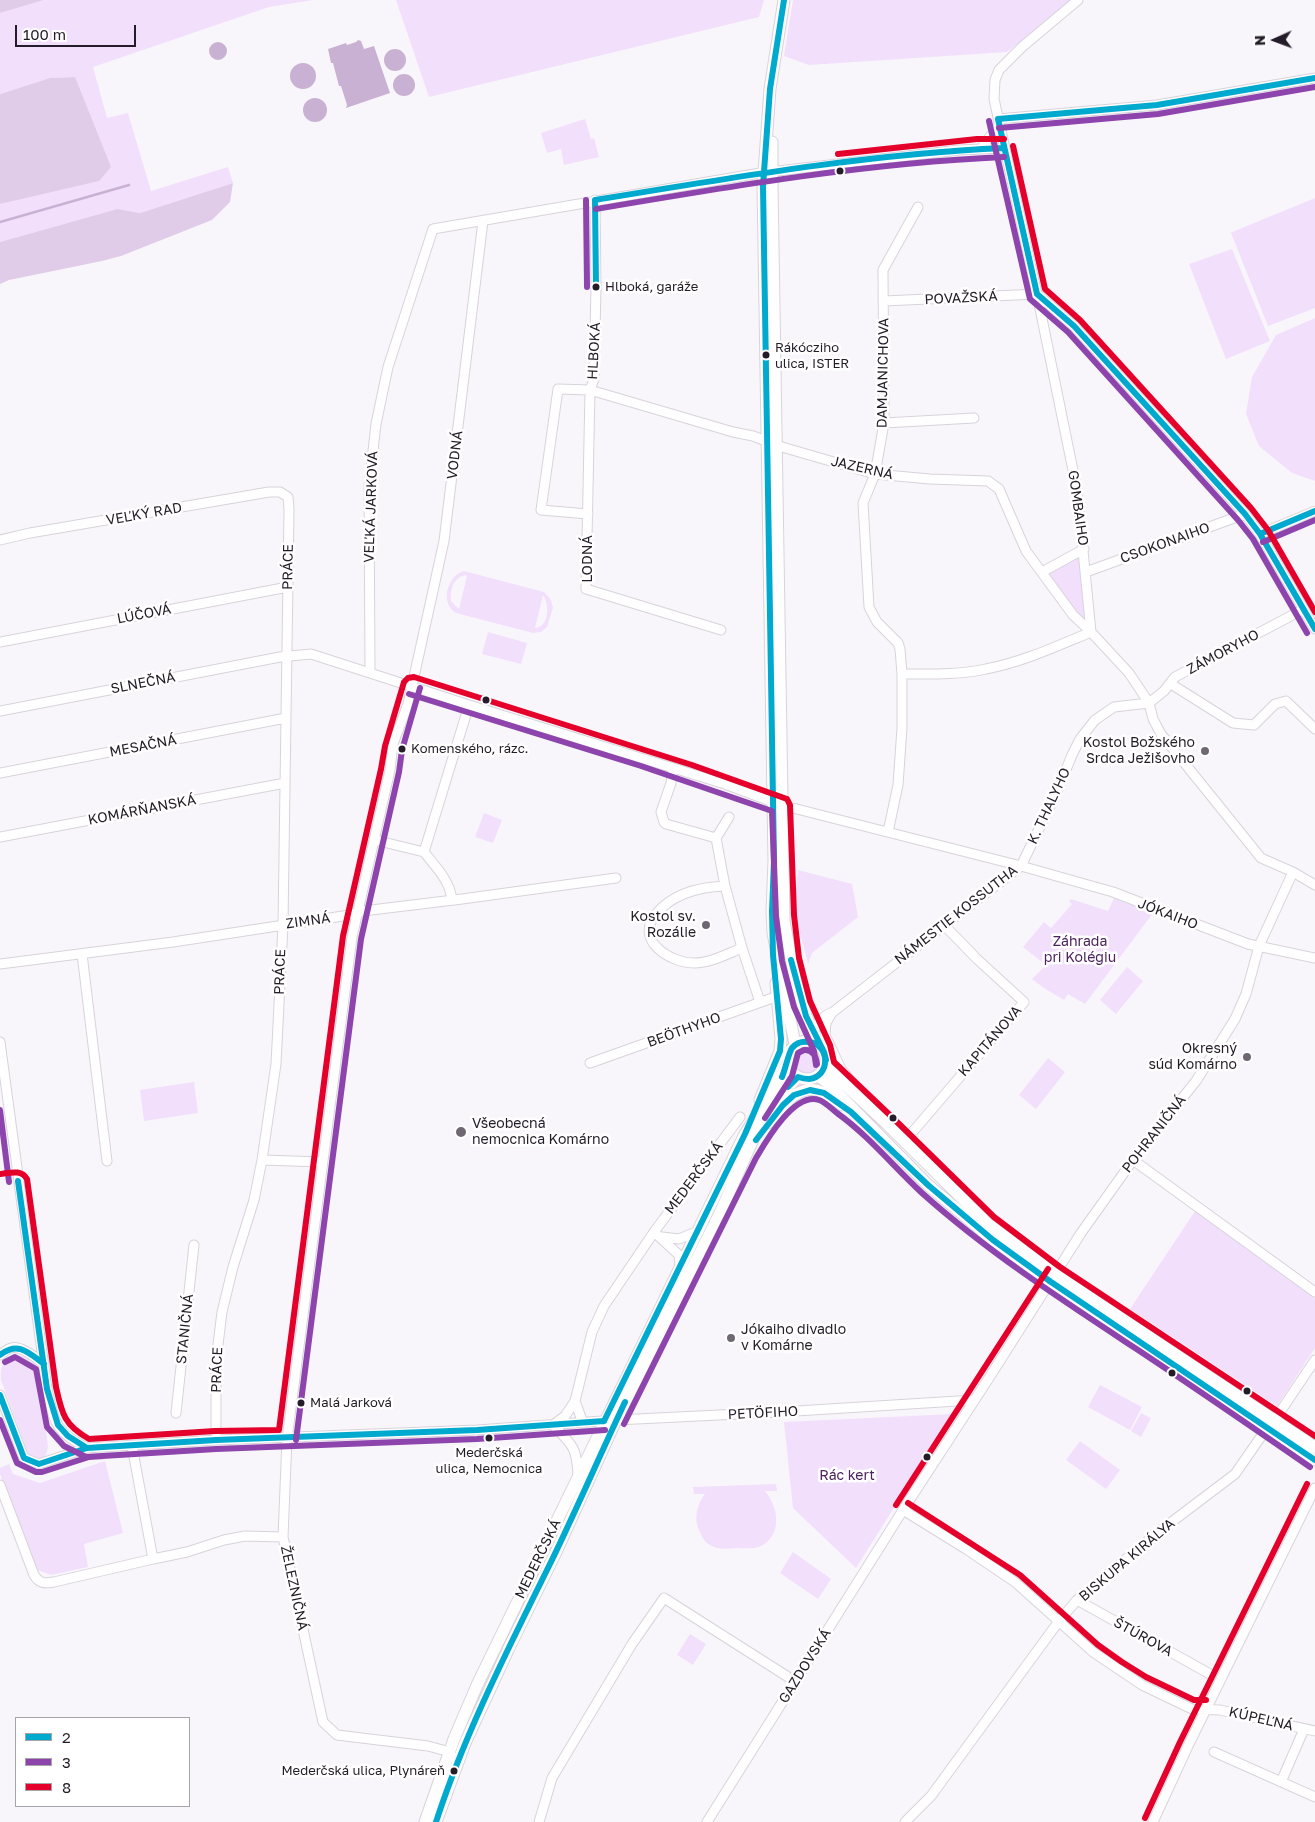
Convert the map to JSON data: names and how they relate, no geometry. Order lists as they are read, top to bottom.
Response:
{
  "streets": {
    "main road": ["MEDERČSKÁ"],
    "street": [
      "POVAŽSKÁ",
      "HLBOKÁ",
      "DAMJANICHOVA",
      "VODNÁ",
      "JAZERNÁ",
      "VEĽKÁ JARKOVÁ",
      "GOMBAIHO",
      "VEĽKÝ RAD",
      "CSOKONAIHO",
      "LODNÁ",
      "PRÁCE",
      "LÚČOVÁ",
      "ZÁMORYHO",
      "SLNEČNÁ",
      "MESAČNÁ",
      "K. THALYHO",
      "KOMÁRŇANSKÁ",
      "JÓKAIHO",
      "NÁMESTIE KOSSUTHA",
      "ZIMNÁ",
      "BEÖTHYHO",
      "KAPITÁNOVA",
      "POHRANIČNÁ",
      "STANIČNÁ",
      "PETÖFIHO",
      "BISKUPA KIRÁLYA",
      "ŽELEZNIČNÁ",
      "ŠTÚROVA",
      "GAZDOVSKÁ",
      "KÚPEĽNÁ"
    ]
  },
  "crossings": [
    ["POVAŽSKÁ", "DAMJANICHOVA"],
    ["POVAŽSKÁ", "GOMBAIHO"],
    ["HLBOKÁ", "JAZERNÁ"],
    ["HLBOKÁ", "LODNÁ"],
    ["DAMJANICHOVA", "JAZERNÁ"],
    ["DAMJANICHOVA", "NÁMESTIE KOSSUTHA"],
    ["VODNÁ", "VEĽKÁ JARKOVÁ"],
    ["VODNÁ", "SLNEČNÁ"],
    ["JAZERNÁ", "GOMBAIHO"],
    ["JAZERNÁ", "LODNÁ"],
    ["VEĽKÁ JARKOVÁ", "SLNEČNÁ"],
    ["GOMBAIHO", "CSOKONAIHO"],
    ["VEĽKÝ RAD", "PRÁCE"],
    ["PRÁCE", "LÚČOVÁ"],
    ["PRÁCE", "SLNEČNÁ"],
    ["PRÁCE", "MESAČNÁ"],
    ["PRÁCE", "KOMÁRŇANSKÁ"],
    ["PRÁCE", "ZIMNÁ"],
    ["PRÁCE", "PETÖFIHO"],
    ["ZÁMORYHO", "K. THALYHO"],
    ["SLNEČNÁ", "NÁMESTIE KOSSUTHA"],
    ["K. THALYHO", "JÓKAIHO"],
    ["K. THALYHO", "NÁMESTIE KOSSUTHA"],
    ["JÓKAIHO", "NÁMESTIE KOSSUTHA"],
    ["JÓKAIHO", "POHRANIČNÁ"],
    ["NÁMESTIE KOSSUTHA", "KAPITÁNOVA"],
    ["POHRANIČNÁ", "PETÖFIHO"],
    ["POHRANIČNÁ", "GAZDOVSKÁ"],
    ["MEDERČSKÁ", "PETÖFIHO"],
    ["MEDERČSKÁ", "ŽELEZNIČNÁ"],
    ["PETÖFIHO", "GAZDOVSKÁ"],
    ["BISKUPA KIRÁLYA", "ŠTÚROVA"],
    ["BISKUPA KIRÁLYA", "KÚPEĽNÁ"],
    ["GAZDOVSKÁ", "KÚPEĽNÁ"]
  ],
  "parks": ["Záhrada pri Kolégiu", "Rác kert"],
  "places": [
    "Hlboká, garáže",
    "Rákócziho ulica, ISTER",
    "Komenského, rázc.",
    "Kostol Božského Srdca Ježišovho",
    "Kostol sv. Rozálie",
    "Okresný súd Komárno",
    "Všeobecná nemocnica Komárno",
    "Jókaiho divadlo v Komárne",
    "Malá Jarková",
    "Mederčská ulica, Nemocnica",
    "Mederčská ulica, Plynáreň"
  ],
  "lines": ["transit line 2", "transit line 3", "transit line 8"],
  "legend": ["2", "3", "8"],
  "scale_bar": "100 m",
  "north": "left"
}
